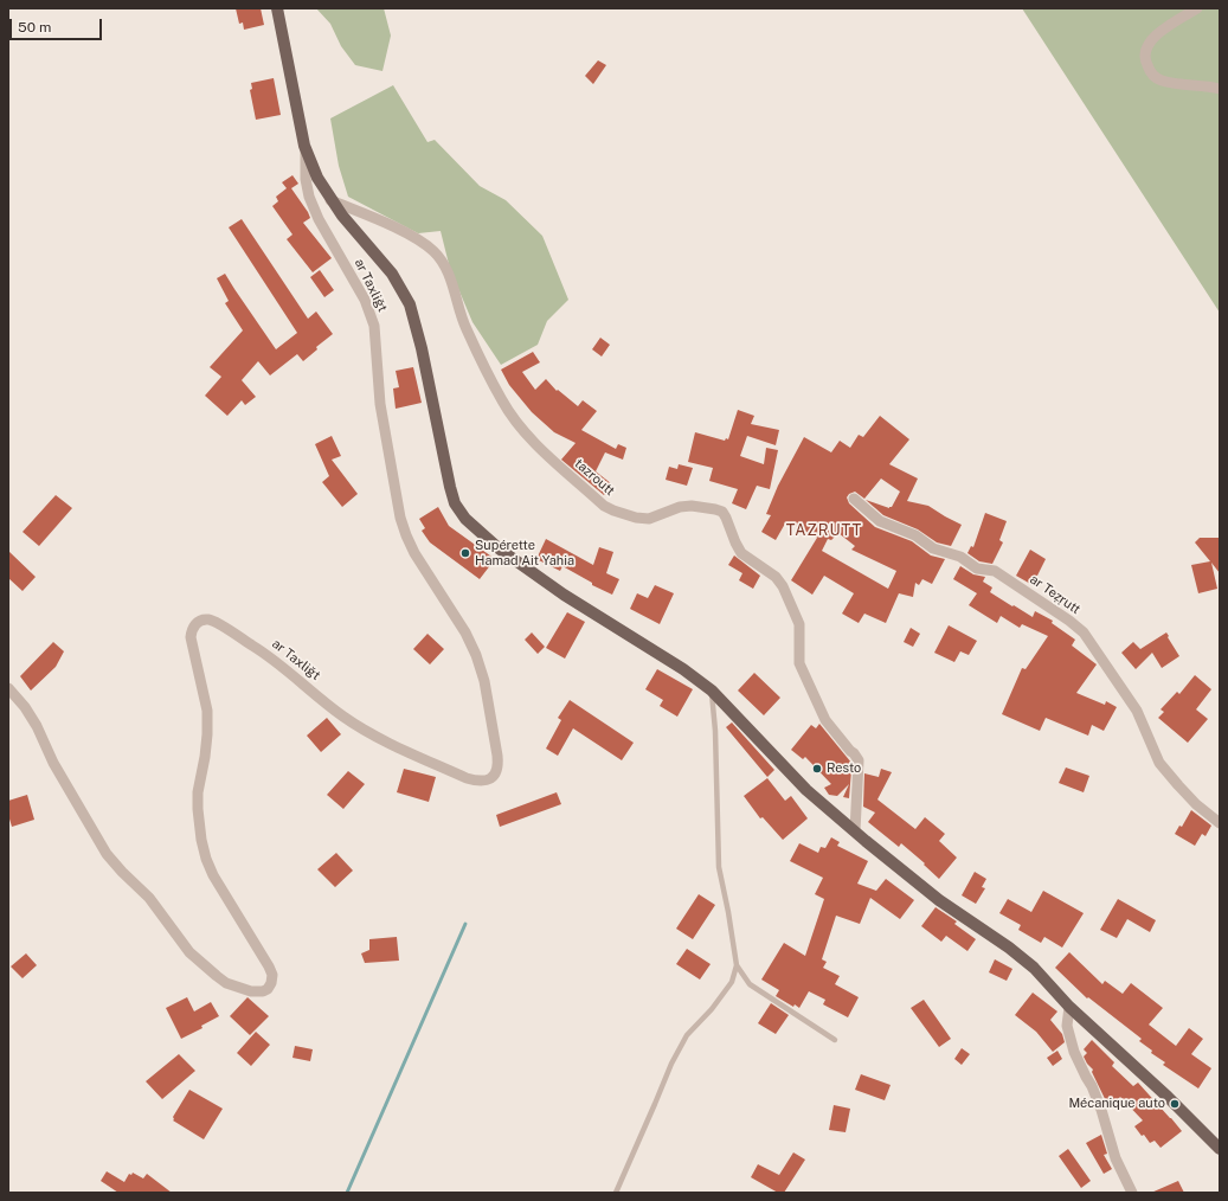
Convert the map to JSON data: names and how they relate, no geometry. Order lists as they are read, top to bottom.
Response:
{
  "streets": {
    "street": ["ar Taxliǧt", "tazroutt", "ar Teẓṛutt"]
  },
  "districts": ["TAZRUTT"],
  "places": ["Supérette Hamad Ait Yahia", "Resto", "Mécanique auto"],
  "scale_bar": "50 m"
}
